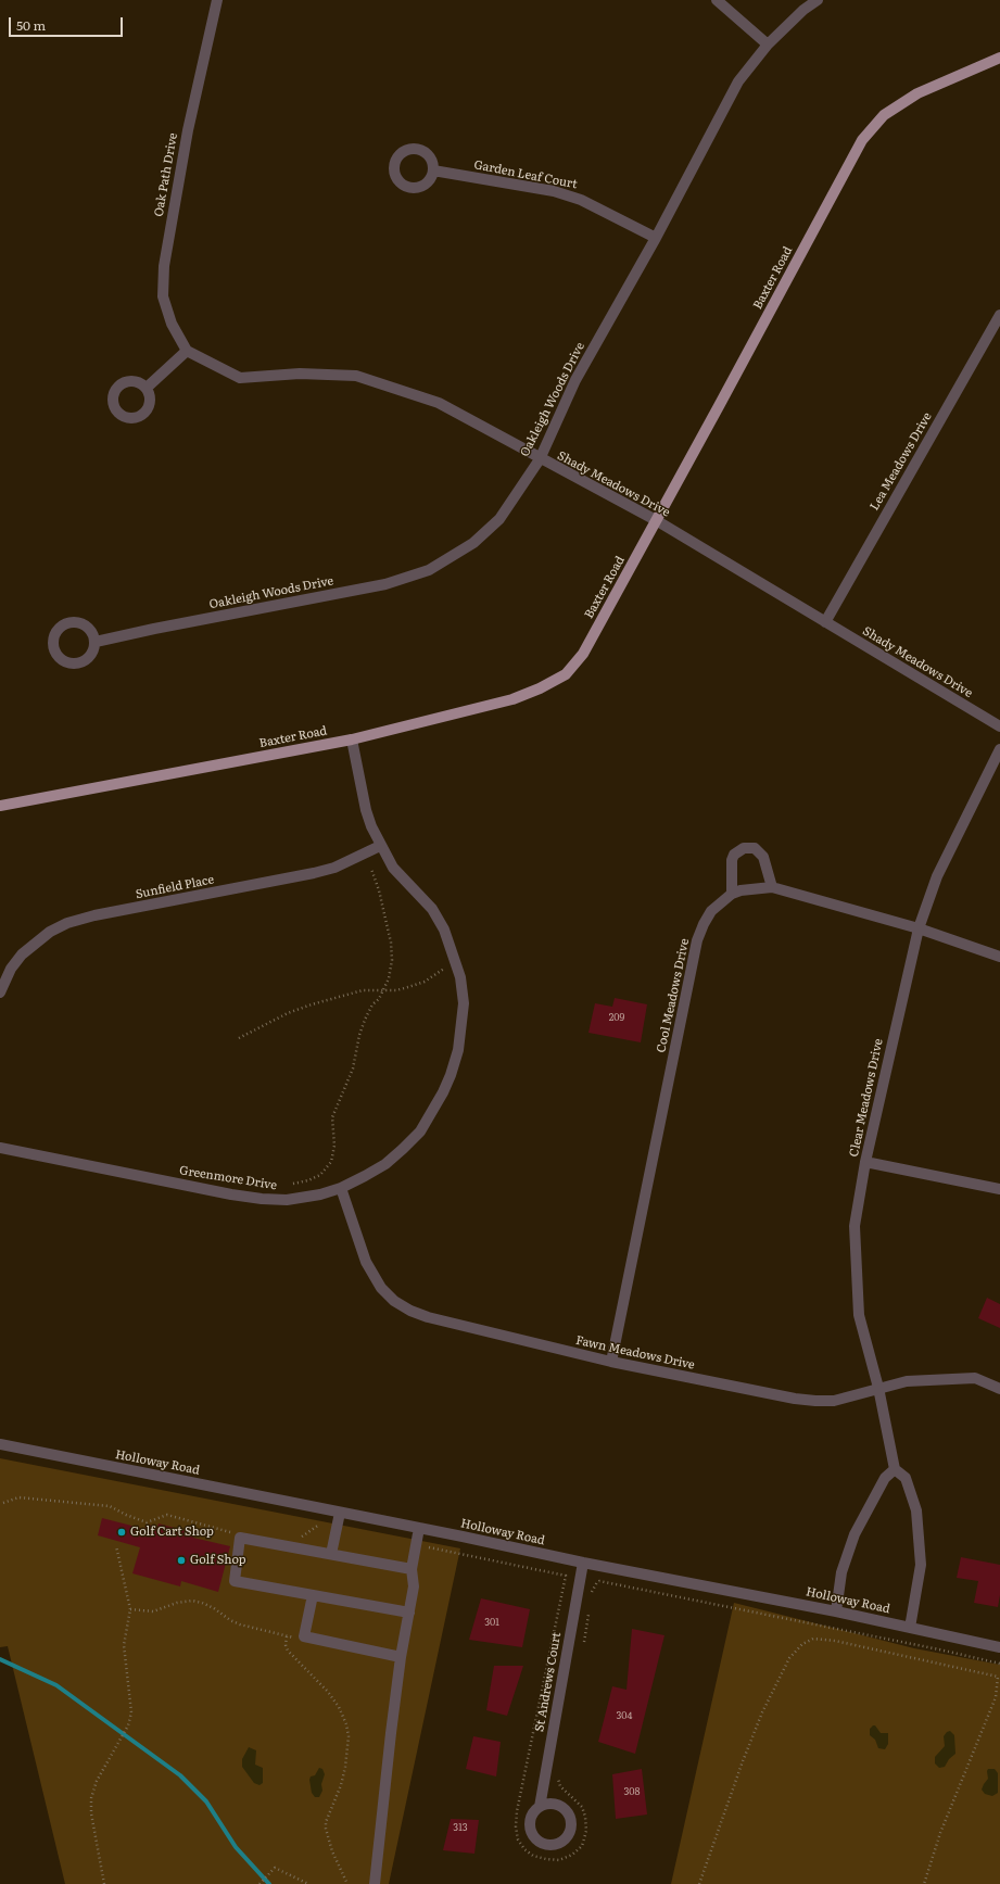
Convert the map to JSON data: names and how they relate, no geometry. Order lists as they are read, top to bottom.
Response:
{
  "streets": {
    "main road": ["Baxter Road"],
    "street": [
      "Oak Path Drive",
      "Garden Leaf Court",
      "Oakleigh Woods Drive",
      "Lea Meadows Drive",
      "Shady Meadows Drive",
      "Sunfield Place",
      "Cool Meadows Drive",
      "Clear Meadows Drive",
      "Greenmore Drive",
      "Fawn Meadows Drive",
      "Holloway Road",
      "St Andrews Court"
    ]
  },
  "crossings": [
    ["Oak Path Drive", "Shady Meadows Drive"],
    ["Garden Leaf Court", "Oakleigh Woods Drive"],
    ["Baxter Road", "Shady Meadows Drive"],
    ["Baxter Road", "Greenmore Drive"],
    ["Oakleigh Woods Drive", "Shady Meadows Drive"],
    ["Lea Meadows Drive", "Shady Meadows Drive"],
    ["Sunfield Place", "Greenmore Drive"],
    ["Cool Meadows Drive", "Clear Meadows Drive"],
    ["Cool Meadows Drive", "Fawn Meadows Drive"],
    ["Clear Meadows Drive", "Fawn Meadows Drive"],
    ["Clear Meadows Drive", "Holloway Road"],
    ["Greenmore Drive", "Fawn Meadows Drive"],
    ["Holloway Road", "St Andrews Court"]
  ],
  "places": ["Golf Cart Shop", "Golf Shop"],
  "house_numbers": [
    "209",
    "301",
    "304",
    "308",
    "313"
  ],
  "scale_bar": "50 m"
}
